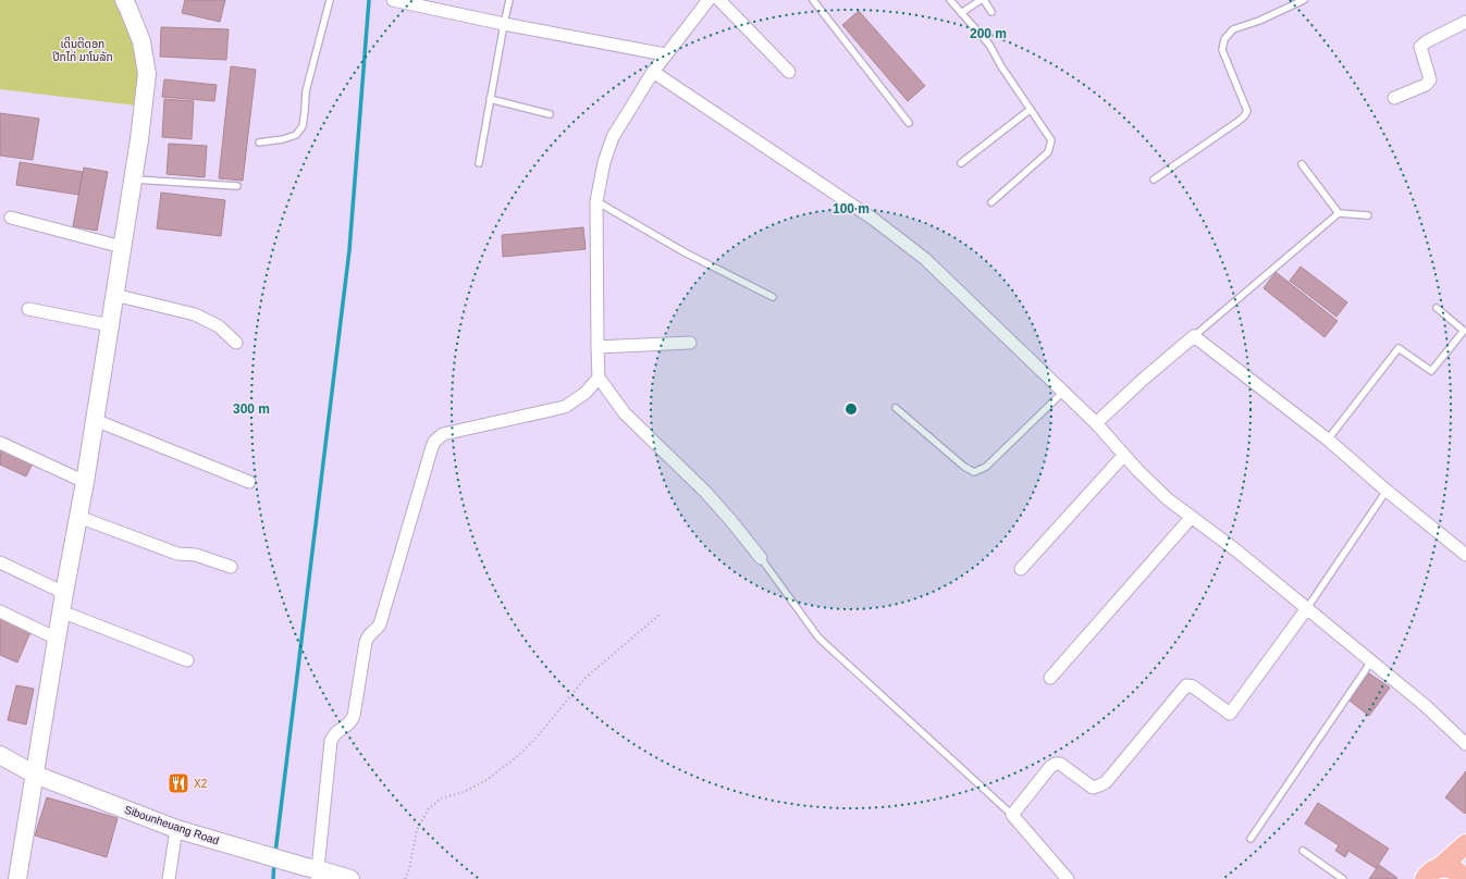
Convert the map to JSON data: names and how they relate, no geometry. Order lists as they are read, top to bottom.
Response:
{
  "streets": {
    "street": ["Sibounheuang Road"]
  },
  "parks": ["ເດີ່ນຕີດອກ ປີກໄກ່ ມາໂນລັກ"],
  "places": {
    "restaurant": ["X2"]
  },
  "rings": ["200 m", "100 m", "300 m"]
}
